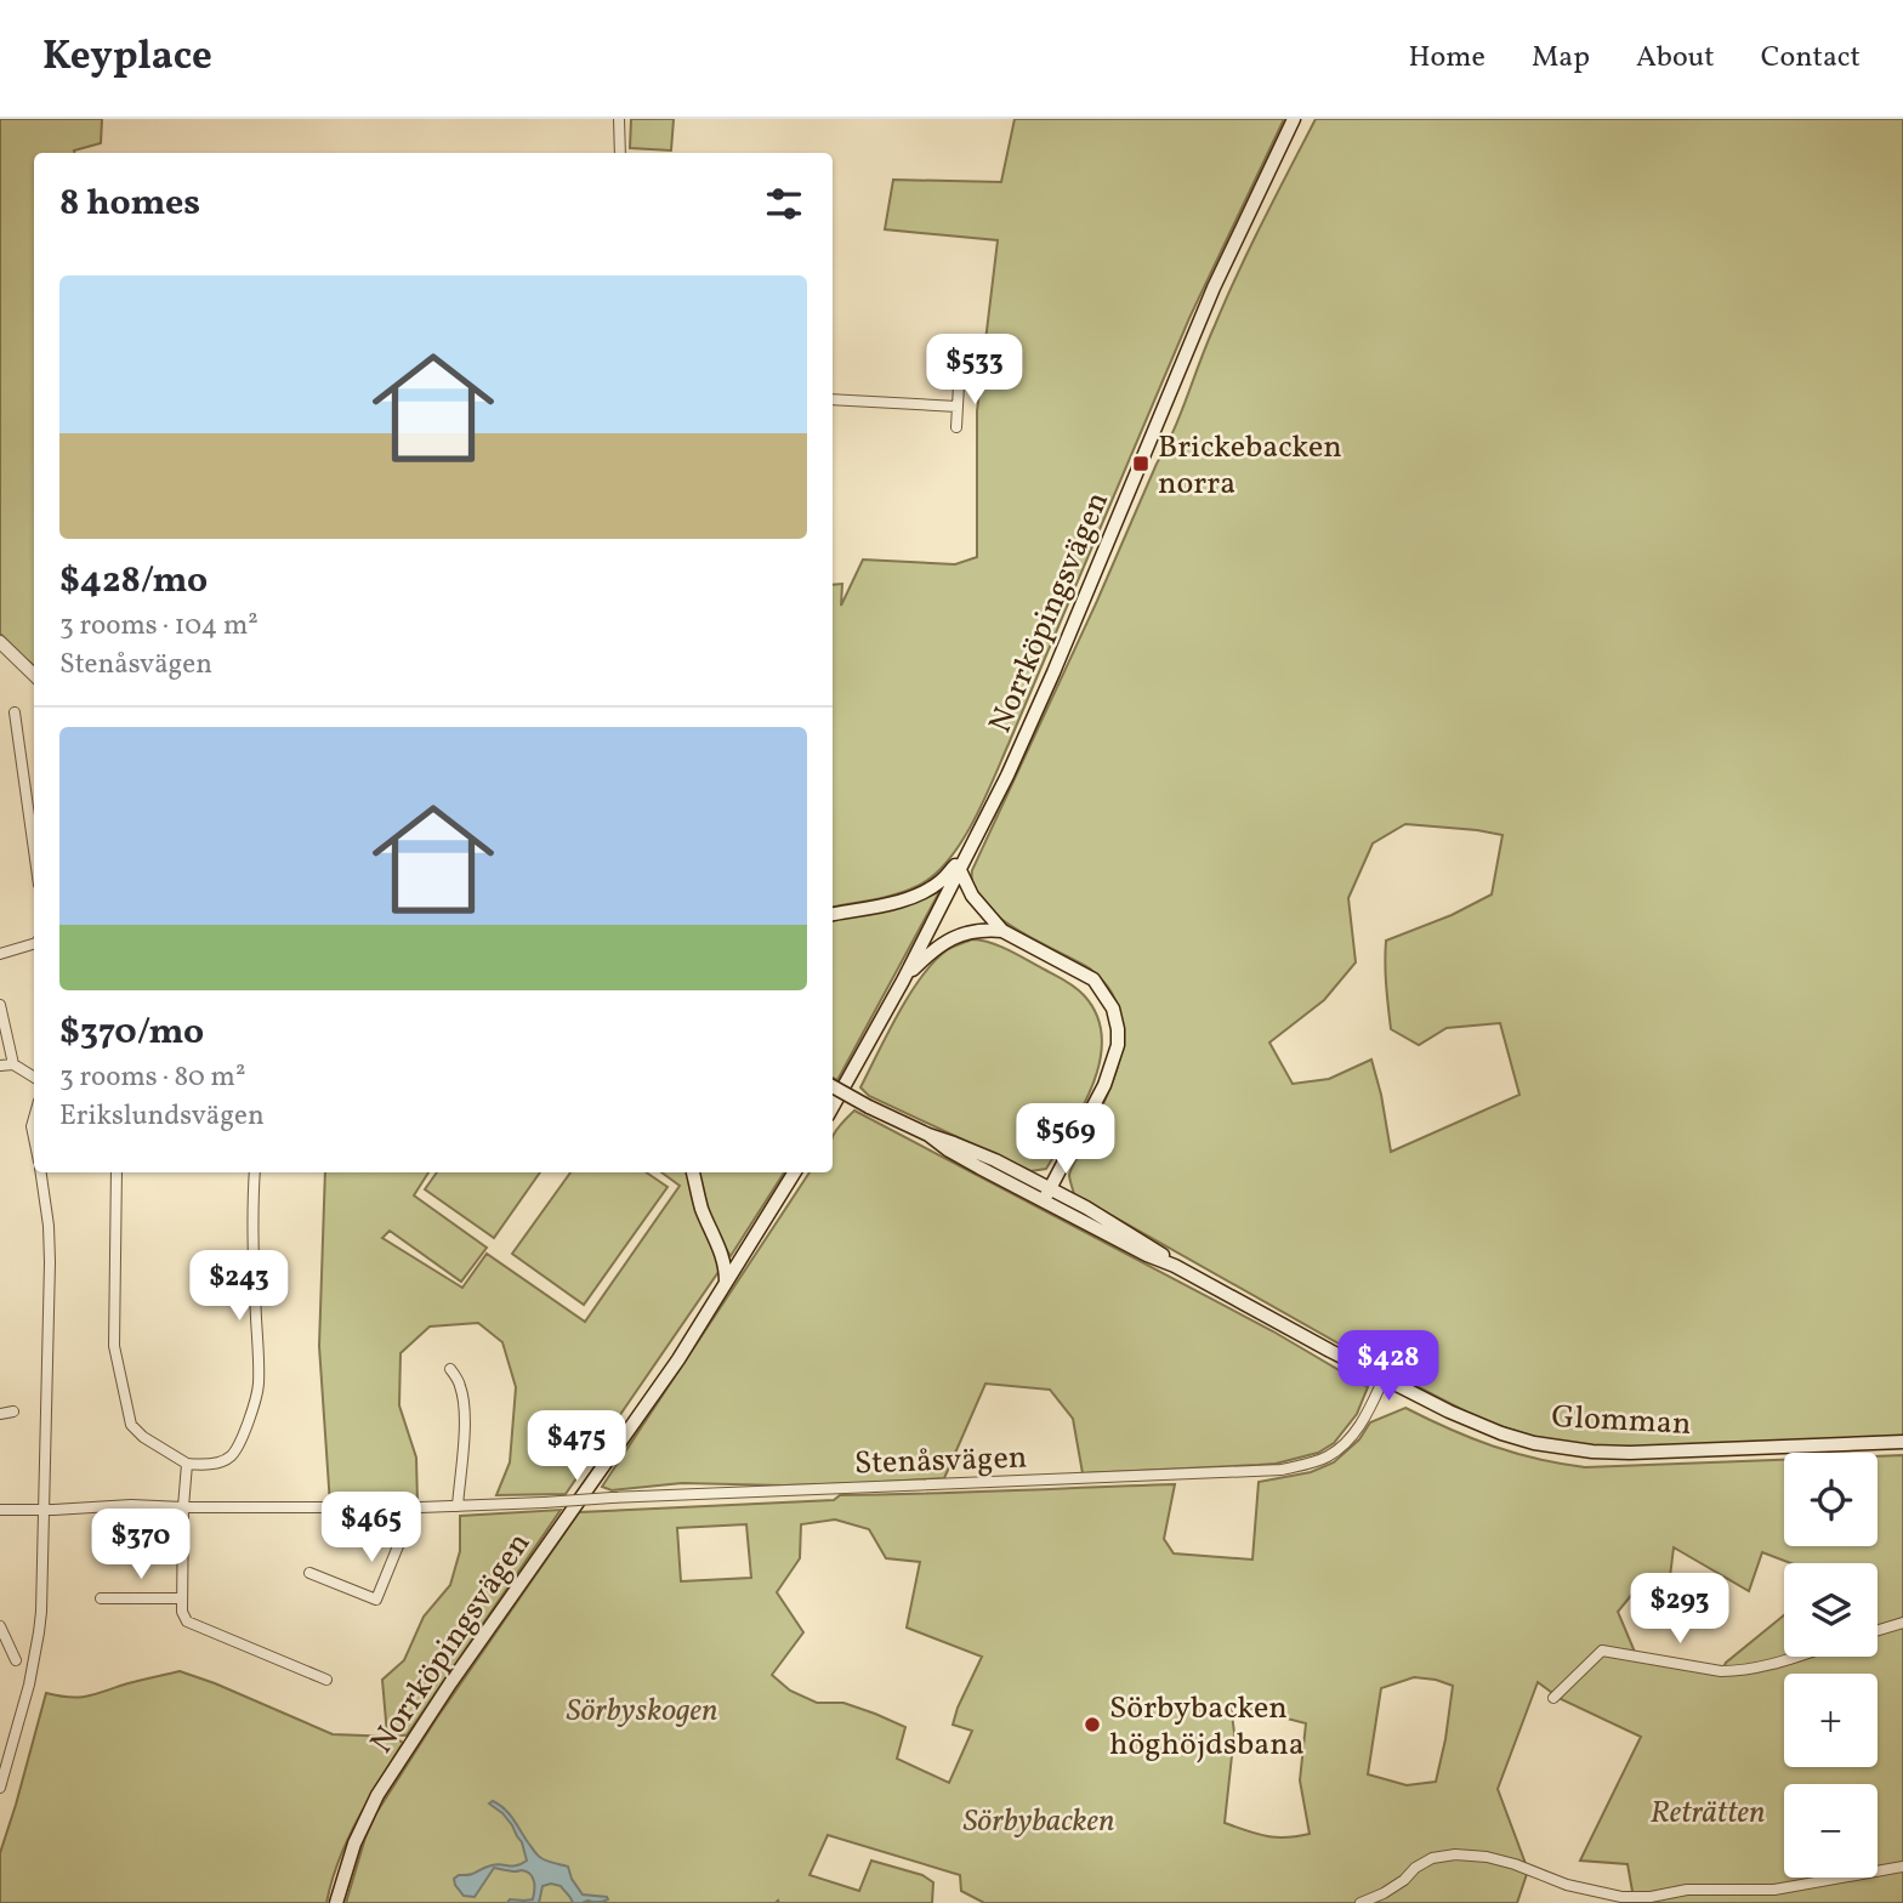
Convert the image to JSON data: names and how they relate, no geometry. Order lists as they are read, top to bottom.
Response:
{
  "streets": {
    "main road": ["Norrköpingsvägen", "Glomman"],
    "street": ["Stenåsvägen"]
  },
  "crossings": [
    ["Glomman", "Stenåsvägen"]
  ],
  "parks": ["Sörbyskogen", "Reträtten", "Sörbybacken"],
  "places": {
    "transit": ["Brickebacken norra"],
    "other": ["Sörbybacken höghöjdsbana"]
  },
  "page": {
    "header": "Keyplace",
    "nav": [
      "Home",
      "Map",
      "About",
      "Contact"
    ],
    "heading": "8 homes",
    "list": [
      {
        "name": "$428/mo",
        "note": "3 rooms · 104 m² · Stenåsvägen"
      },
      {
        "name": "$370/mo",
        "note": "3 rooms · 80 m² · Erikslundsvägen"
      }
    ],
    "price": [
      "$533",
      "$569",
      "$243",
      "$428",
      "$475",
      "$465",
      "$370",
      "$293"
    ],
    "map_buttons": ["+", "−"]
  }
}
